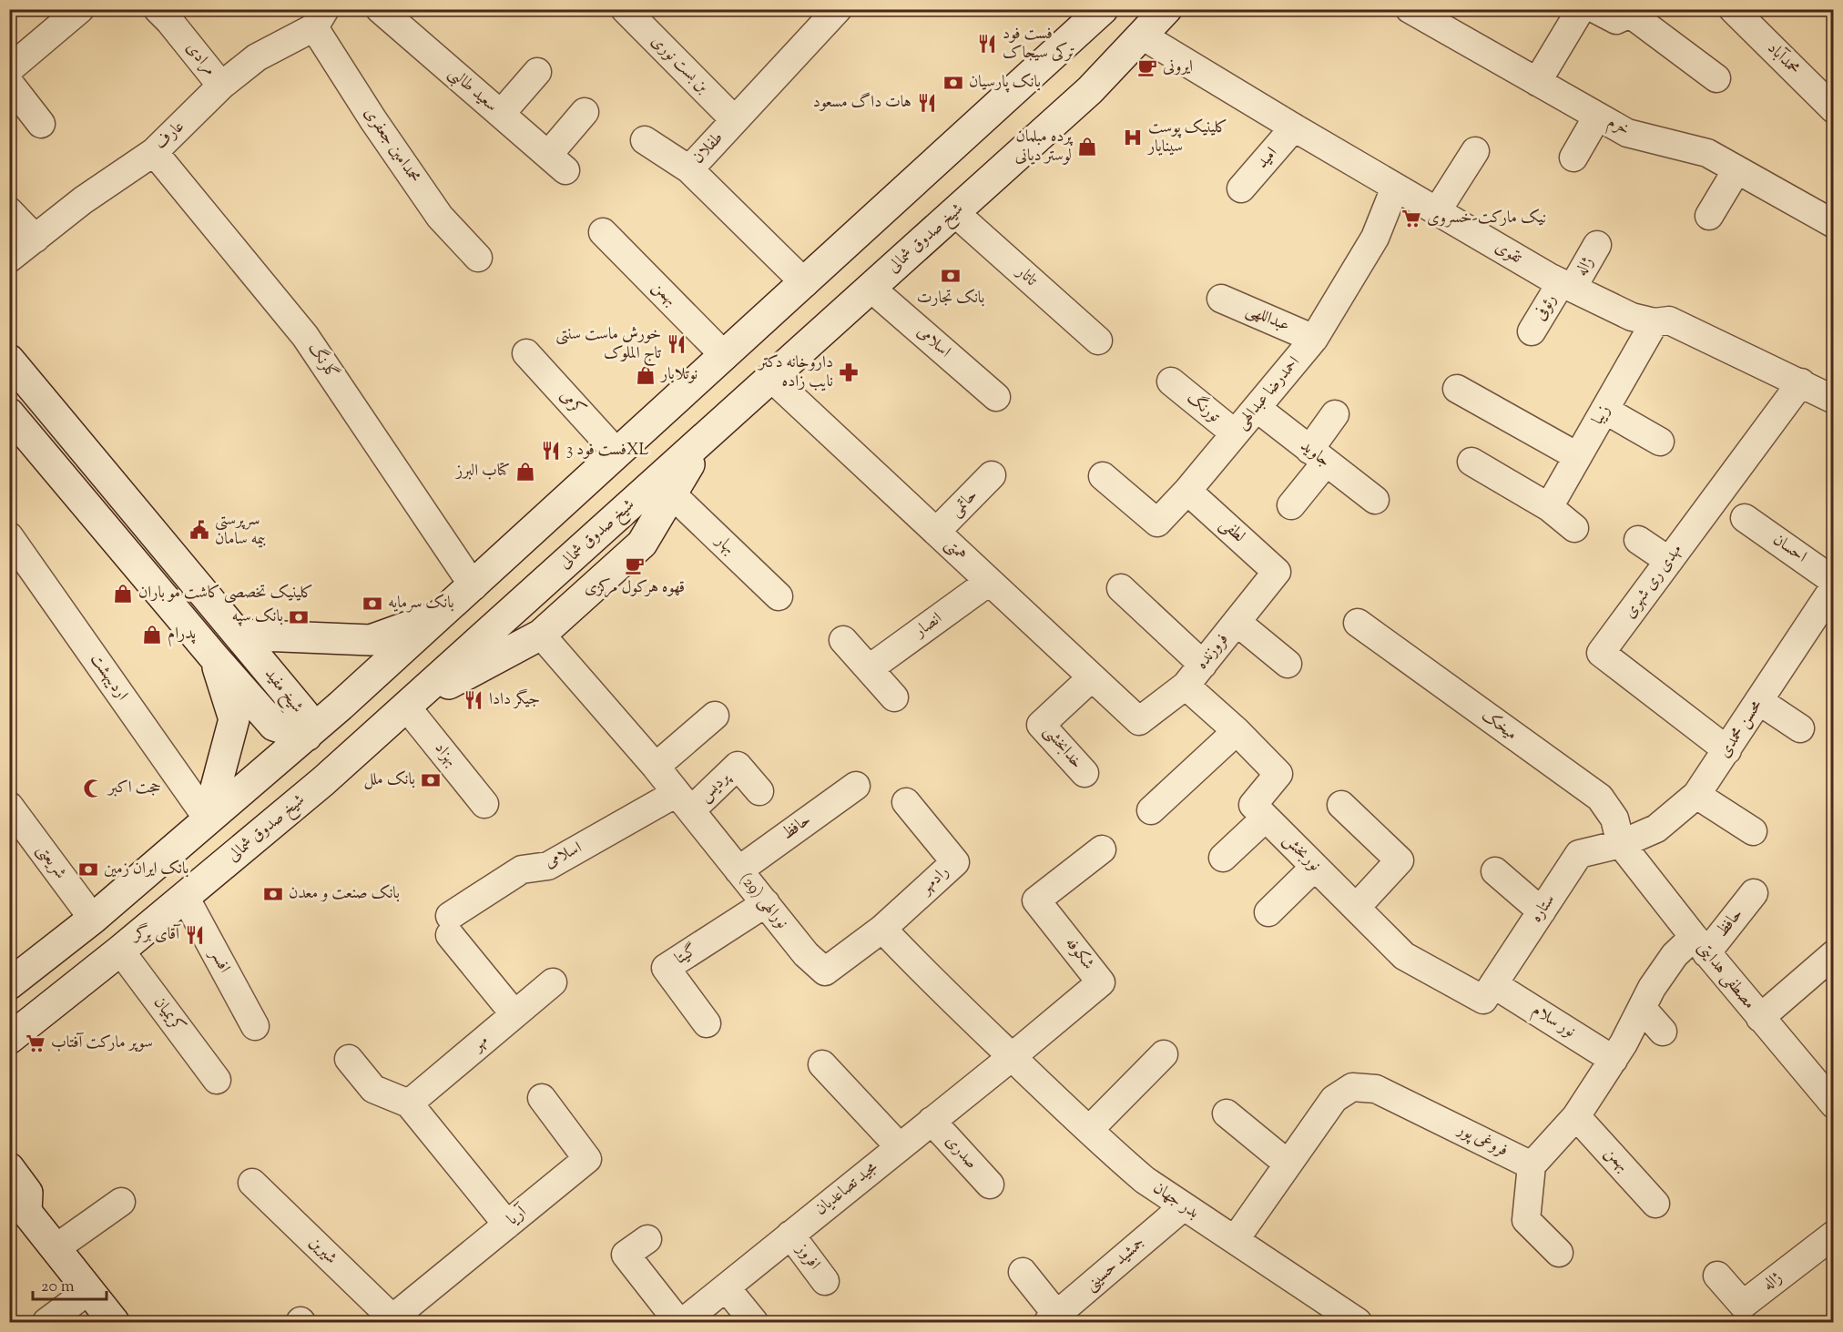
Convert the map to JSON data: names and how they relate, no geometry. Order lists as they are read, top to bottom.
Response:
{
  "streets": {
    "main road": ["شیخ صدوق شمالی", "شیخ مفید"],
    "street": [
      "مرادی",
      "محمدآباد",
      "بن بست نوری",
      "سعید طالبی",
      "خرم",
      "عارف",
      "محمدامین جعفری",
      "طفلان",
      "امید",
      "تقوی",
      "ژاله",
      "تاتار",
      "بهمن",
      "رئوفی",
      "عبداللهی",
      "اسلامی",
      "گلرنگ",
      "احمدرضا عبدالهی",
      "کرمی",
      "تورنگ",
      "زیبا",
      "جاوید",
      "حاتمی",
      "لطفی",
      "بهار",
      "احسان",
      "همتی",
      "مهدی ری شهری",
      "انصار",
      "فروزنده",
      "اردیبهشت",
      "میخک",
      "محسن محمدی",
      "خدابخشی",
      "بهزاد",
      "پردیس",
      "حافظ",
      "نوربخش",
      "شریعتی",
      "رادمهر",
      "نورالهی (29)",
      "ستاره",
      "شکوفه",
      "گیتا",
      "افسر",
      "مصطفی هدایتی",
      "کریمیان",
      "نور سلام",
      "مهر",
      "فروغی پور",
      "صدری",
      "مجید تصاعدیان",
      "بدر جهان",
      "آریا",
      "شیرین",
      "افروز",
      "جمشید حسینی"
    ]
  },
  "crossings": [
    ["مرادی", "عارف"],
    ["بن بست نوری", "طفلان"],
    ["عارف", "محمدامین جعفری"],
    ["عارف", "گلرنگ"],
    ["امید", "تقوی"],
    ["شیخ صدوق شمالی", "تقوی"],
    ["شیخ صدوق شمالی", "تاتار"],
    ["شیخ صدوق شمالی", "اسلامی"],
    ["شیخ صدوق شمالی", "همتی"],
    ["شیخ صدوق شمالی", "بهزاد"],
    ["شیخ صدوق شمالی", "افسر"],
    ["شیخ صدوق شمالی", "کریمیان"],
    ["تقوی", "ژاله"],
    ["تقوی", "رئوفی"],
    ["تقوی", "احمدرضا عبدالهی"],
    ["تقوی", "زیبا"],
    ["تقوی", "مهدی ری شهری"],
    ["ژاله", "رئوفی"],
    ["عبداللهی", "احمدرضا عبدالهی"],
    ["اسلامی", "پردیس"],
    ["اسلامی", "نورالهی (29)"],
    ["اسلامی", "مهر"],
    ["احمدرضا عبدالهی", "تورنگ"],
    ["احمدرضا عبدالهی", "جاوید"],
    ["احمدرضا عبدالهی", "لطفی"],
    ["حاتمی", "همتی"],
    ["لطفی", "فروزنده"],
    ["همتی", "انصار"],
    ["همتی", "فروزنده"],
    ["همتی", "خدابخشی"],
    ["مهدی ری شهری", "محسن محمدی"],
    ["فروزنده", "نوربخش"],
    ["میخک", "محسن محمدی"],
    ["میخک", "ستاره"],
    ["میخک", "مصطفی هدایتی"],
    ["محسن محمدی", "ستاره"],
    ["محسن محمدی", "مصطفی هدایتی"],
    ["پردیس", "نورالهی (29)"],
    ["حافظ", "نورالهی (29)"],
    ["حافظ", "مصطفی هدایتی"],
    ["نوربخش", "ستاره"],
    ["نوربخش", "نور سلام"],
    ["رادمهر", "نورالهی (29)"],
    ["نورالهی (29)", "گیتا"],
    ["ستاره", "مصطفی هدایتی"],
    ["ستاره", "نور سلام"],
    ["شکوفه", "مجید تصاعدیان"],
    ["شکوفه", "بدر جهان"],
    ["فروغی پور", "بدر جهان"],
    ["صدری", "مجید تصاعدیان"],
    ["مجید تصاعدیان", "بدر جهان"],
    ["مجید تصاعدیان", "افروز"],
    ["بدر جهان", "جمشید حسینی"],
    ["آریا", "شیرین"]
  ],
  "places": {
    "restaurant": [
      "فست فود ترکی سیجاک",
      "هات داگ مسعود",
      "خورش ماست سنتی تاج الملوک",
      "فست فود 3XL",
      "جیگر دادا",
      "آقاى برگر"
    ],
    "cafe": ["ایرونی", "قهوه هرکول مرکزی"],
    "bank": [
      "بانک پارسیان",
      "بانک تجارت",
      "بانک سرمایه",
      "بانک سپه",
      "بانک ملل",
      "بانک ایران زمین",
      "بانک صنعت و معدن"
    ],
    "hospital": ["کلینیک پوست سینایار"],
    "shop": [
      "پرده مبلمان لوستر دیانی",
      "نوتلابار",
      "کتاب البرز",
      "کلینیک تخصصی کاشت مو باران",
      "پدرام"
    ],
    "supermarket": ["نیک مارکت-خسروی", "سوپر مارکت آفتاب"],
    "pharmacy": ["داروخانه دکتر نایب زاده"],
    "public building": ["سرپرستی بیمه سامان"],
    "mosque": ["حجت اکبر"]
  },
  "scale_bar": "20 m"
}
